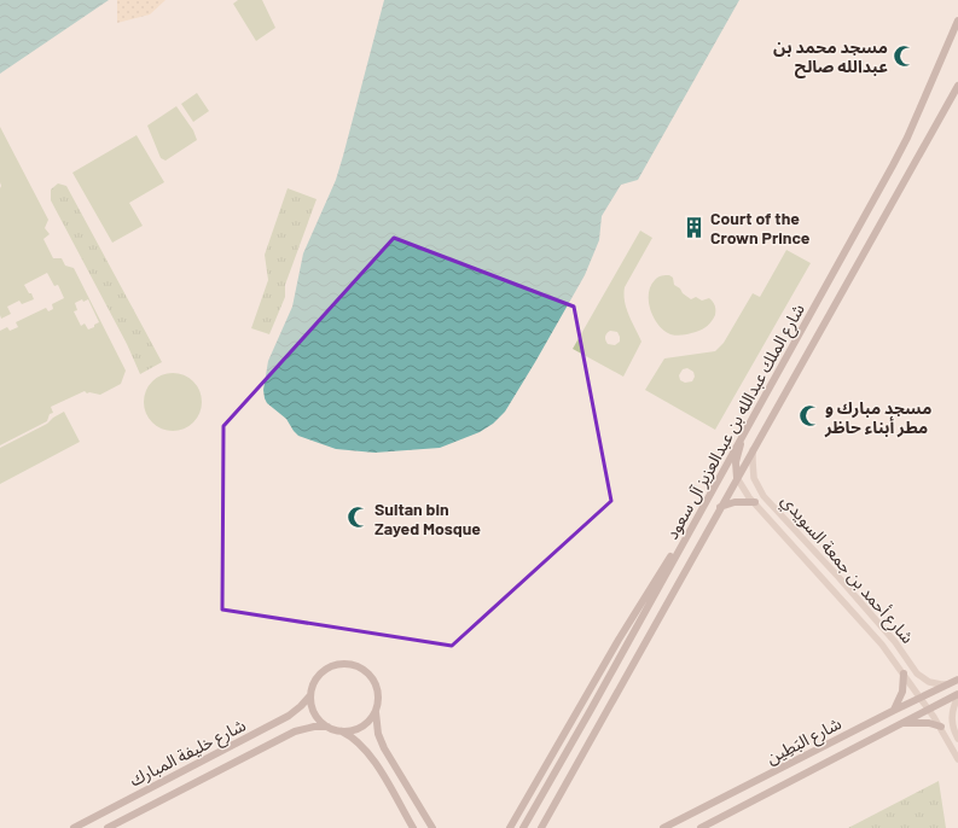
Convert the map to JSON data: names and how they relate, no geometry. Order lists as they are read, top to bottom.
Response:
{
  "streets": {
    "main road": ["شارع الملك عبدالله بن عبدالعزيز آل سعود", "شارع البَطِين", "شارع خليفة المبارك"],
    "street": ["شارع أحمد بن جمعة السويدي"]
  },
  "crossings": [
    ["شارع الملك عبدالله بن عبدالعزيز آل سعود", "شارع أحمد بن جمعة السويدي"],
    ["شارع أحمد بن جمعة السويدي", "شارع البَطِين"]
  ],
  "places": {
    "mosque": ["مسجد محمد بن عبدالله صالح", "مسجد مبارك و مطر أبناء حاظر", "Sultan bin Zayed Mosque"],
    "building": ["Court of the Crown Prince"]
  }
}
